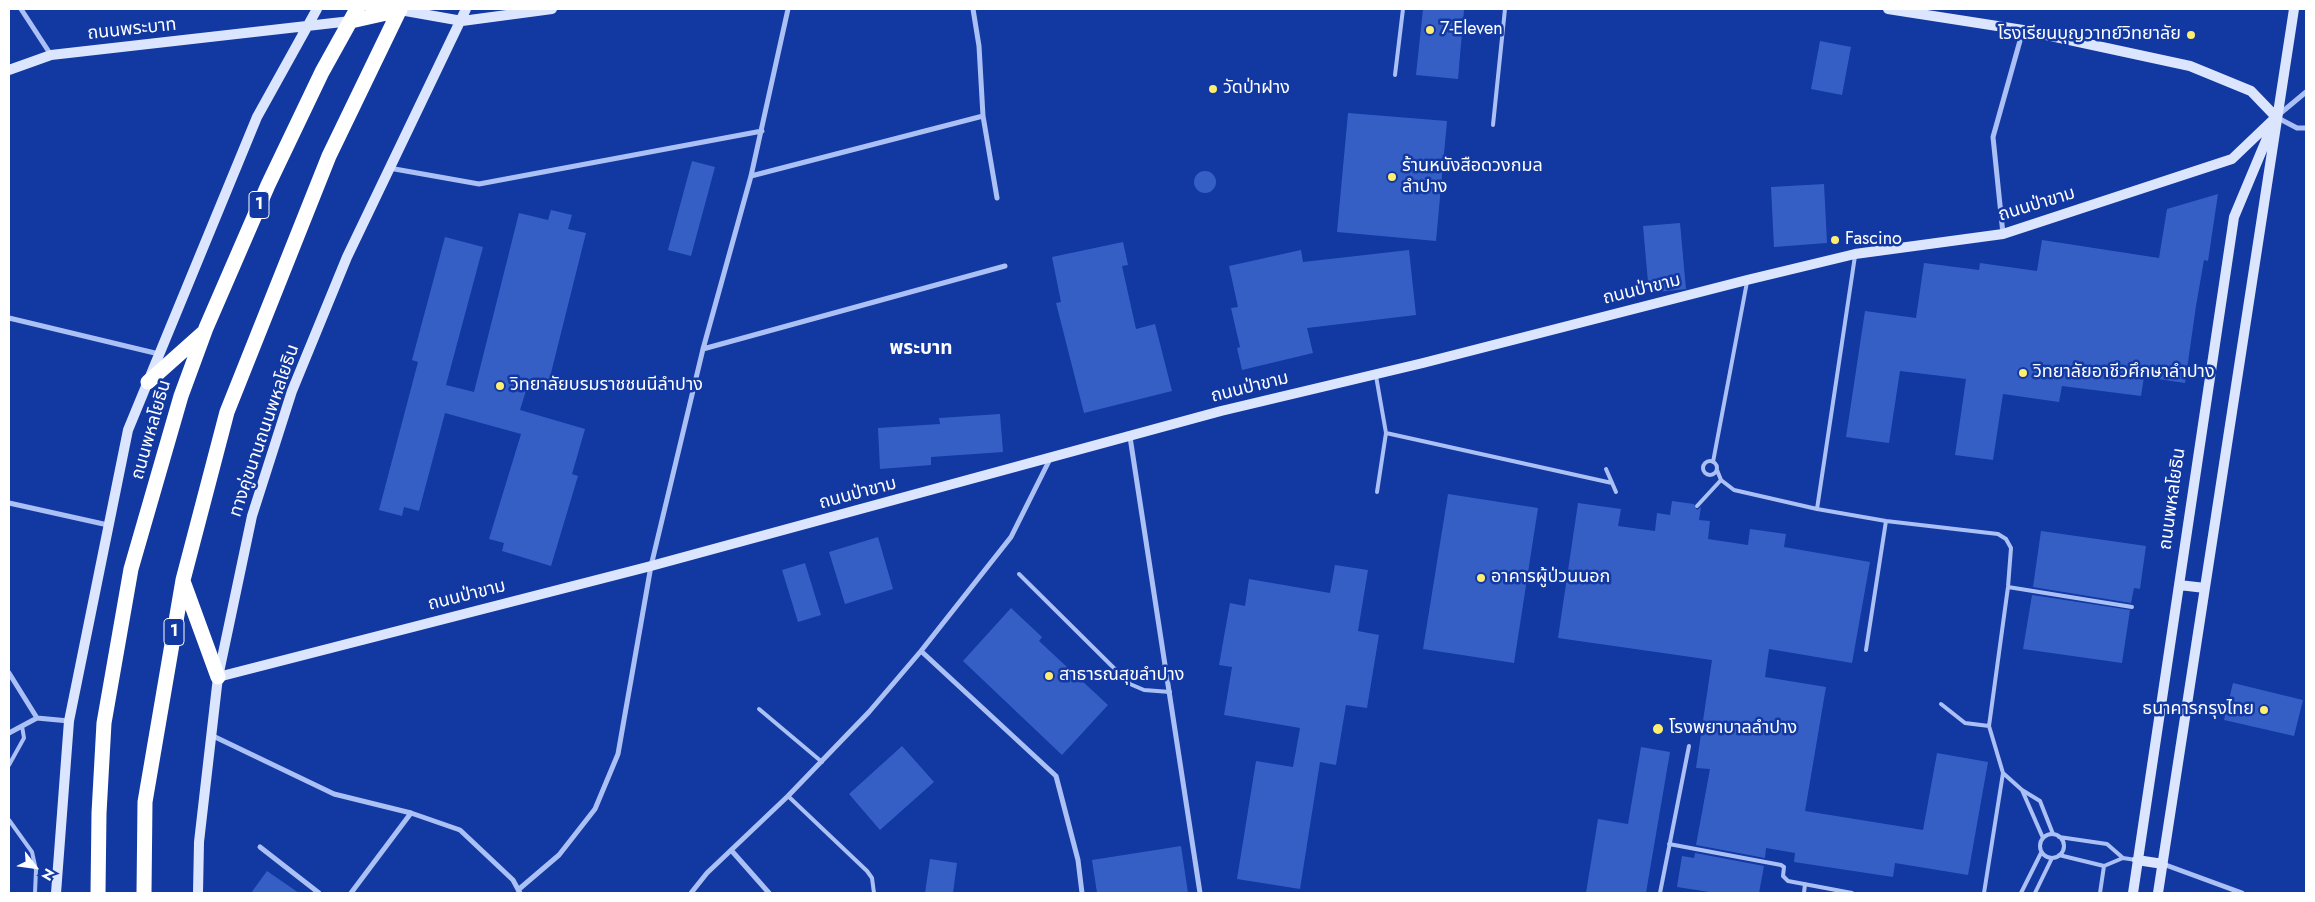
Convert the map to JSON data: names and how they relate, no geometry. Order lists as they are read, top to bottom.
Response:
{
  "streets": {
    "highway": ["1", "ถนนพหลโยธิน"],
    "main road": ["ถนนพระบาท", "ถนนป่าขาม", "ทางคู่ขนานถนนพหลโยธิน"]
  },
  "crossings": [
    ["ถนนพระบาท", "1"],
    ["ถนนพระบาท", "ถนนพหลโยธิน"],
    ["ถนนป่าขาม", "ถนนพหลโยธิน"],
    ["ถนนป่าขาม", "ทางคู่ขนานถนนพหลโยธิน"]
  ],
  "districts": ["พระบาท"],
  "places": [
    "7-Eleven",
    "โรงเรียนบุญวาทย์วิทยาลัย",
    "วัดป่าฝาง",
    "ร้านหนังสือดวงกมล ลำปาง",
    "Fascino",
    "วิทยาลัยอาชีวศึกษาลำปาง",
    "วิทยาลัยบรมราชชนนีลำปาง",
    "อาคารผู้ป่วนนอก",
    "สาธารณสุขลำปาง",
    "ธนาคารกรุงไทย",
    "โรงพยาบาลลำปาง"
  ],
  "north": "bottom right"
}
